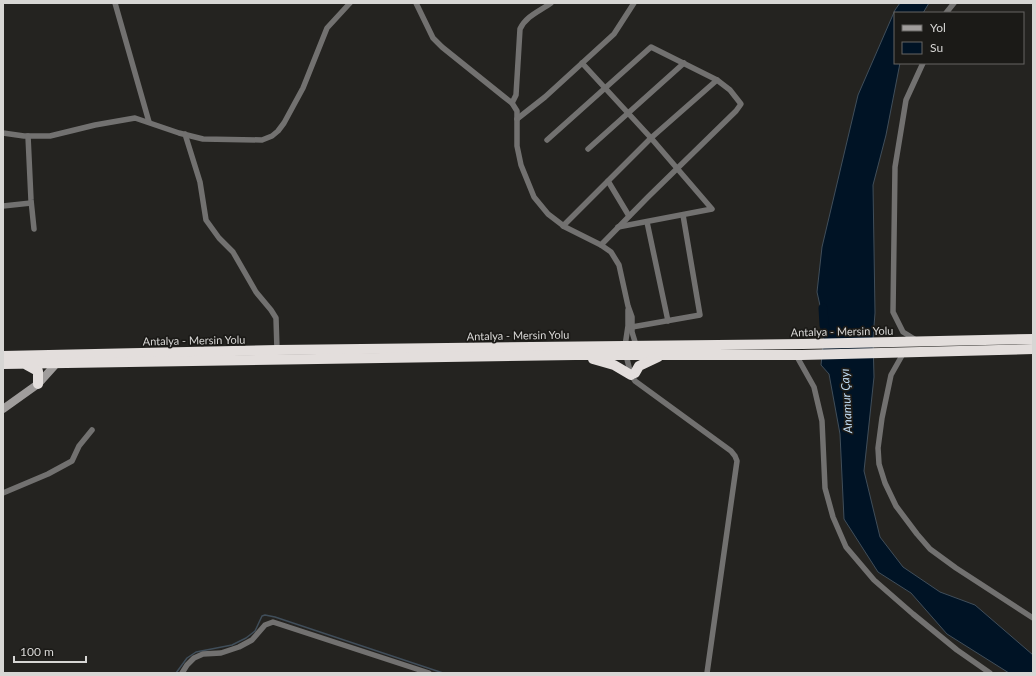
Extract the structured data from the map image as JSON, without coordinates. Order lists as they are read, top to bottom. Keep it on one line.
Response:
{"streets":{"highway":["Antalya - Mersin Yolu"]},"water":["Anamur Çayı"],"legend":["Yol","Su"],"scale_bar":"100 m"}
